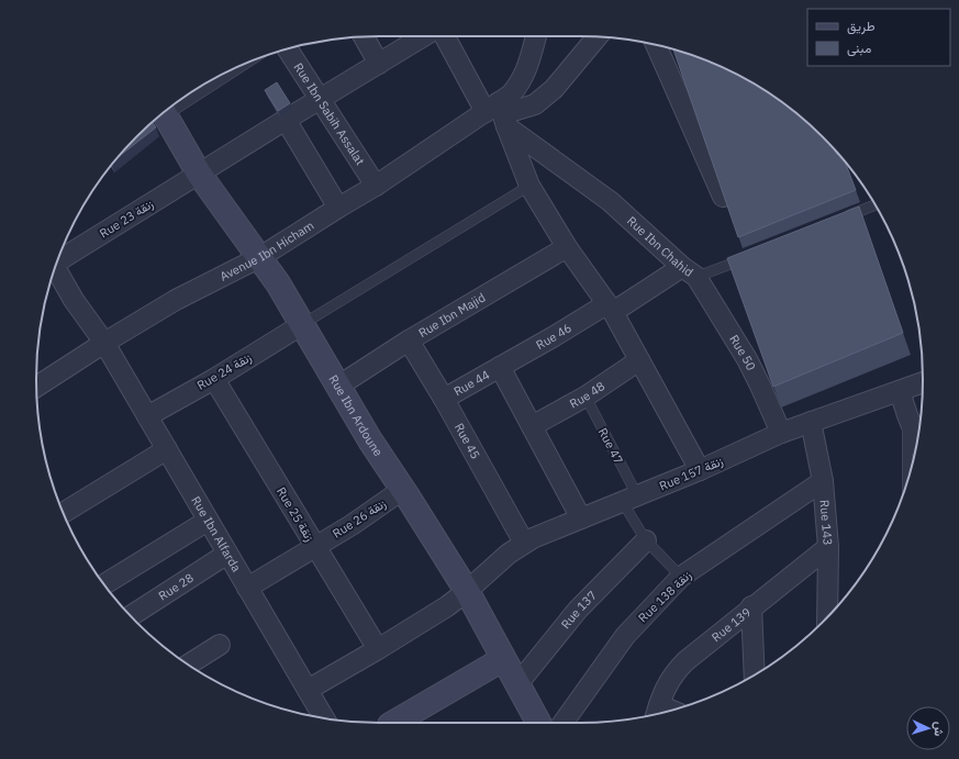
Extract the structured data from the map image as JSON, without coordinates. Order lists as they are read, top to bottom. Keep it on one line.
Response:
{"streets":{"street":["Rue Ibn Sabih Assalat","Rue 23 زنقة","Rue Ibn Chahid","Avenue Ibn Hicham","Rue Ibn Majid","Rue 46","Rue 50","Rue 24 زنقة","Rue 44","Rue 48","Rue Ibn Ardoune","Rue 45","Rue 157 زنقة","Rue 25 زنقة","Rue 26 زنقة","Rue 143","Rue Ibn Alfarda","Rue 28","Rue 138 زنقة","Rue 137","Rue 139"],"lane":["Rue 47"]},"crossings":[["Rue Ibn Sabih Assalat","Rue 23 زنقة"],["Rue Ibn Sabih Assalat","Avenue Ibn Hicham"],["Rue 23 زنقة","Rue Ibn Ardoune"],["Rue Ibn Chahid","Avenue Ibn Hicham"],["Rue Ibn Chahid","Rue Ibn Majid"],["Rue Ibn Chahid","Rue 46"],["Rue Ibn Chahid","Rue 50"],["Rue Ibn Chahid","Rue 48"],["Rue Ibn Chahid","Rue 157 زنقة"],["Avenue Ibn Hicham","Rue Ibn Ardoune"],["Avenue Ibn Hicham","Rue Ibn Alfarda"],["Rue Ibn Majid","Rue Ibn Ardoune"],["Rue Ibn Majid","Rue 45"],["Rue 46","Rue 50"],["Rue 46","Rue 44"],["Rue 50","Rue 157 زنقة"],["Rue 24 زنقة","Rue Ibn Ardoune"],["Rue 24 زنقة","Rue 25 زنقة"],["Rue 24 زنقة","Rue Ibn Alfarda"],["Rue 44","Rue 45"],["Rue 48","Rue 47"],["Rue Ibn Ardoune","Rue 157 زنقة"],["Rue Ibn Ardoune","Rue 26 زنقة"],["Rue Ibn Ardoune","Rue 137"],["Rue 45","Rue 157 زنقة"],["Rue 47","Rue 157 زنقة"],["Rue 47","Rue 138 زنقة"],["Rue 47","Rue 137"],["Rue 157 زنقة","Rue 25 زنقة"],["Rue 157 زنقة","Rue 143"],["Rue 157 زنقة","Rue Ibn Alfarda"],["Rue 25 زنقة","Rue 26 زنقة"],["Rue 26 زنقة","Rue Ibn Alfarda"],["Rue 143","Rue 138 زنقة"],["Rue 143","Rue 139"],["Rue Ibn Alfarda","Rue 28"]],"legend":["طريق","مبنى"],"north":"right"}
